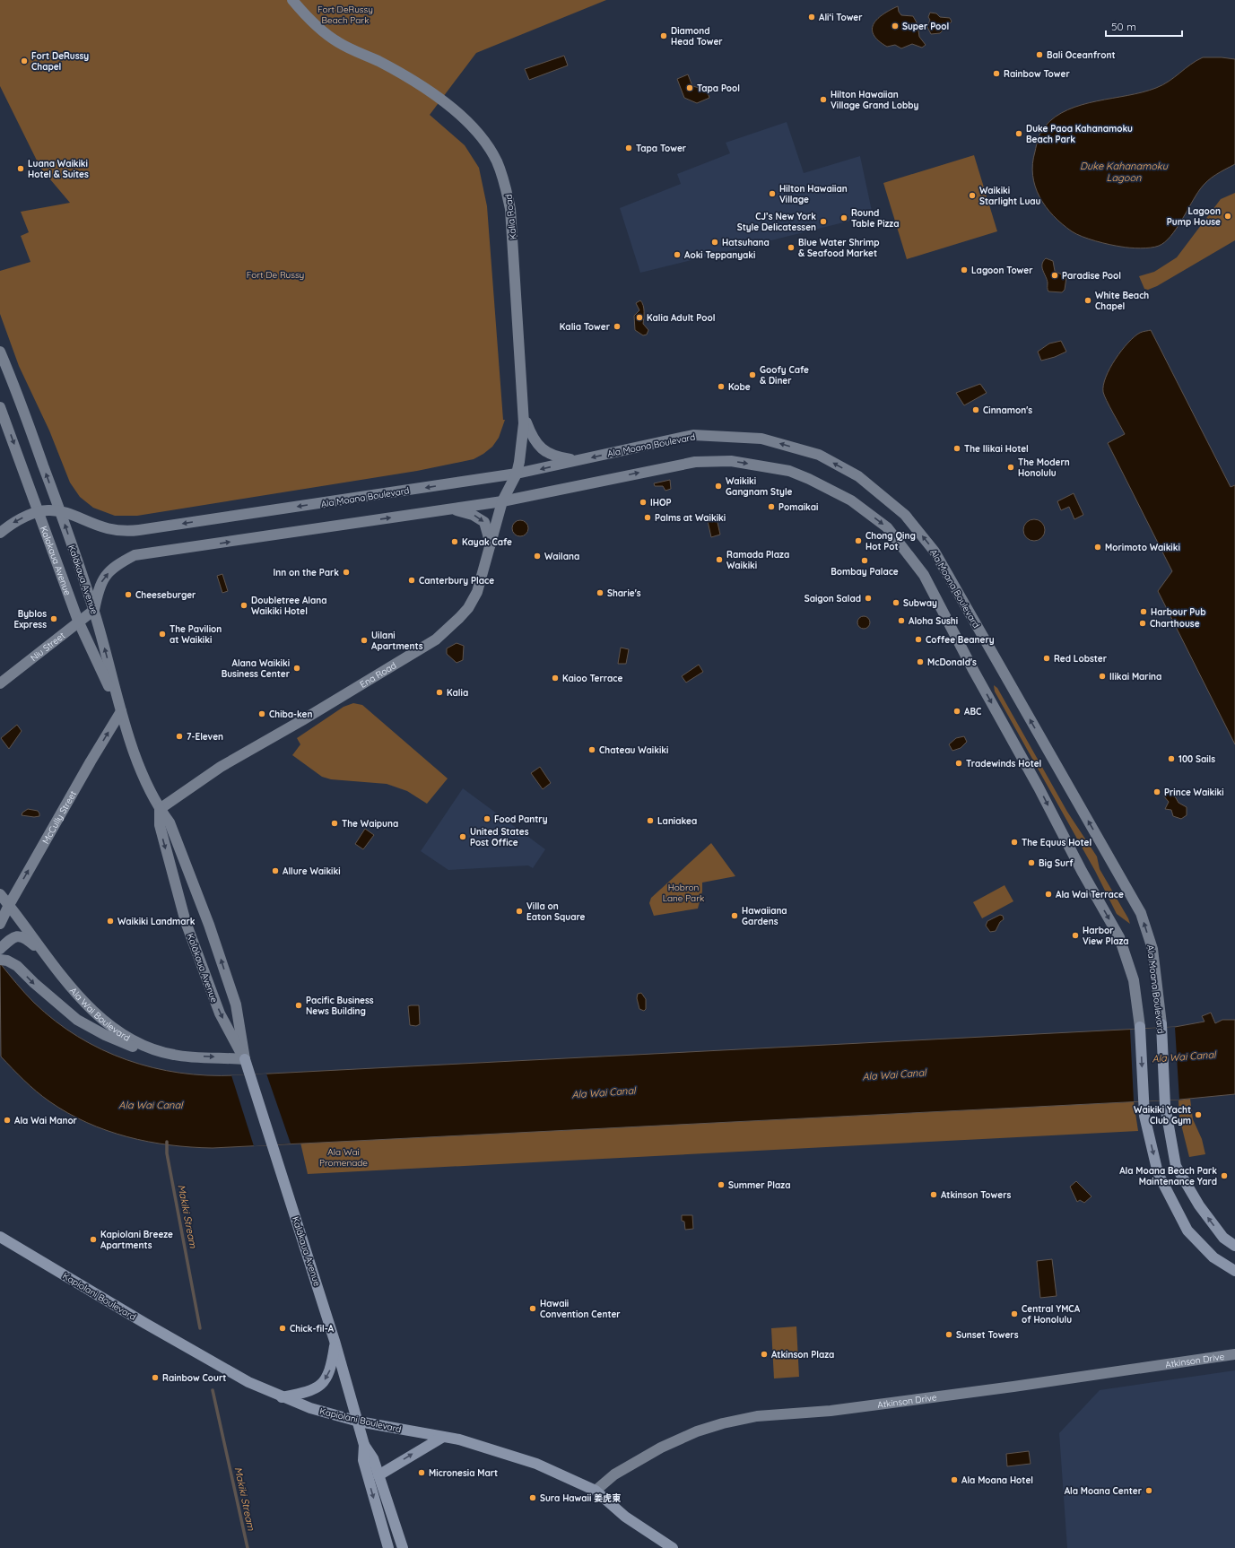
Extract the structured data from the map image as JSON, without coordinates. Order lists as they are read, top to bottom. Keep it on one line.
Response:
{"streets":{"main road":["Kalia Road","Ala Moana Boulevard","Kalakaua Avenue","Kalākaua Avenue","Niu Street","Ena Road","McCully Street","Ala Wai Boulevard","Kapiolani Boulevard","Atkinson Drive"]},"crossings":[["Kalia Road","Ala Moana Boulevard"],["Kalia Road","Ena Road"],["Ala Moana Boulevard","Kalakaua Avenue"],["Ala Moana Boulevard","Kalākaua Avenue"],["Ala Moana Boulevard","Ena Road"],["Kalakaua Avenue","Kalākaua Avenue"],["Kalakaua Avenue","Niu Street"],["Kalakaua Avenue","McCully Street"],["Kalākaua Avenue","Niu Street"],["Kalākaua Avenue","Ena Road"],["Kalākaua Avenue","McCully Street"],["Kalākaua Avenue","Ala Wai Boulevard"],["Kalākaua Avenue","Kapiolani Boulevard"],["McCully Street","Ala Wai Boulevard"],["Kapiolani Boulevard","Atkinson Drive"]],"one_way":["Ala Moana Boulevard","McCully Street"],"water":["Duke Kahanamoku Lagoon","Ala Wai Canal","Makiki Stream"],"parks":["Fort DeRussy Beach Park","Fort De Russy","Hobron Lane Park","Ala Wai Promenade"],"places":["Aliʻi Tower","Super Pool","Diamond Head Tower","Bali Oceanfront","Fort DeRussy Chapel","Rainbow Tower","Tapa Pool","Hilton Hawaiian Village Grand Lobby","Duke Paoa Kahanamoku Beach Park","Tapa Tower","Luana Waikiki Hotel & Suites","Hilton Hawaiian Village","Waikiki Starlight Luau","Lagoon Pump House","Round Table Pizza","CJ’s New York Style Delicatessen","Hatsuhana","Blue Water Shrimp & Seafood Market","Aoki Teppanyaki","Lagoon Tower","Paradise Pool","White Beach Chapel","Kalia Adult Pool","Kalia Tower","Goofy Cafe & Diner","Kobe","Cinnamon's","The Ilikai Hotel","The Modern Honolulu","Waikiki Gangnam Style","IHOP","Pomaikai","Palms at Waikiki","Chong Qing Hot Pot","Kayak Cafe","Morimoto Waikiki","Wailana","Ramada Plaza Waikiki","Bombay Palace","Inn on the Park","Canterbury Place","Sharie's","Cheeseburger","Saigon Salad","Subway","Doubletree Alana Waikiki Hotel","Harbour Pub","Byblos Express","Aloha Sushi","Charthouse","The Pavilion at Waikiki","Coffee Beanery","Uilani Apartments","Red Lobster","McDonald's","Alana Waikiki Business Center","Ilikai Marina","Kaioo Terrace","Kalia","ABC","Chiba-ken","7-Eleven","Chateau Waikiki","100 Sails","Tradewinds Hotel","Prince Waikiki","Food Pantry","Laniakea","The Waipuna","United States Post Office","The Equus Hotel","Big Surf","Allure Waikiki","Ala Wai Terrace","Villa on Eaton Square","Hawaiiana Gardens","Waikiki Landmark","Harbor View Plaza","Pacific Business News Building","Waikiki Yacht Club Gym","Ala Wai Manor","Ala Moana Beach Park Maintenance Yard","Summer Plaza","Atkinson Towers","Kapiolani Breeze Apartments","Hawaii Convention Center","Central YMCA of Honolulu","Chick-fil-A","Sunset Towers","Atkinson Plaza","Rainbow Court","Micronesia Mart","Ala Moana Hotel","Ala Moana Center","Sura Hawaii 姜虎東"],"scale_bar":"50 m"}
